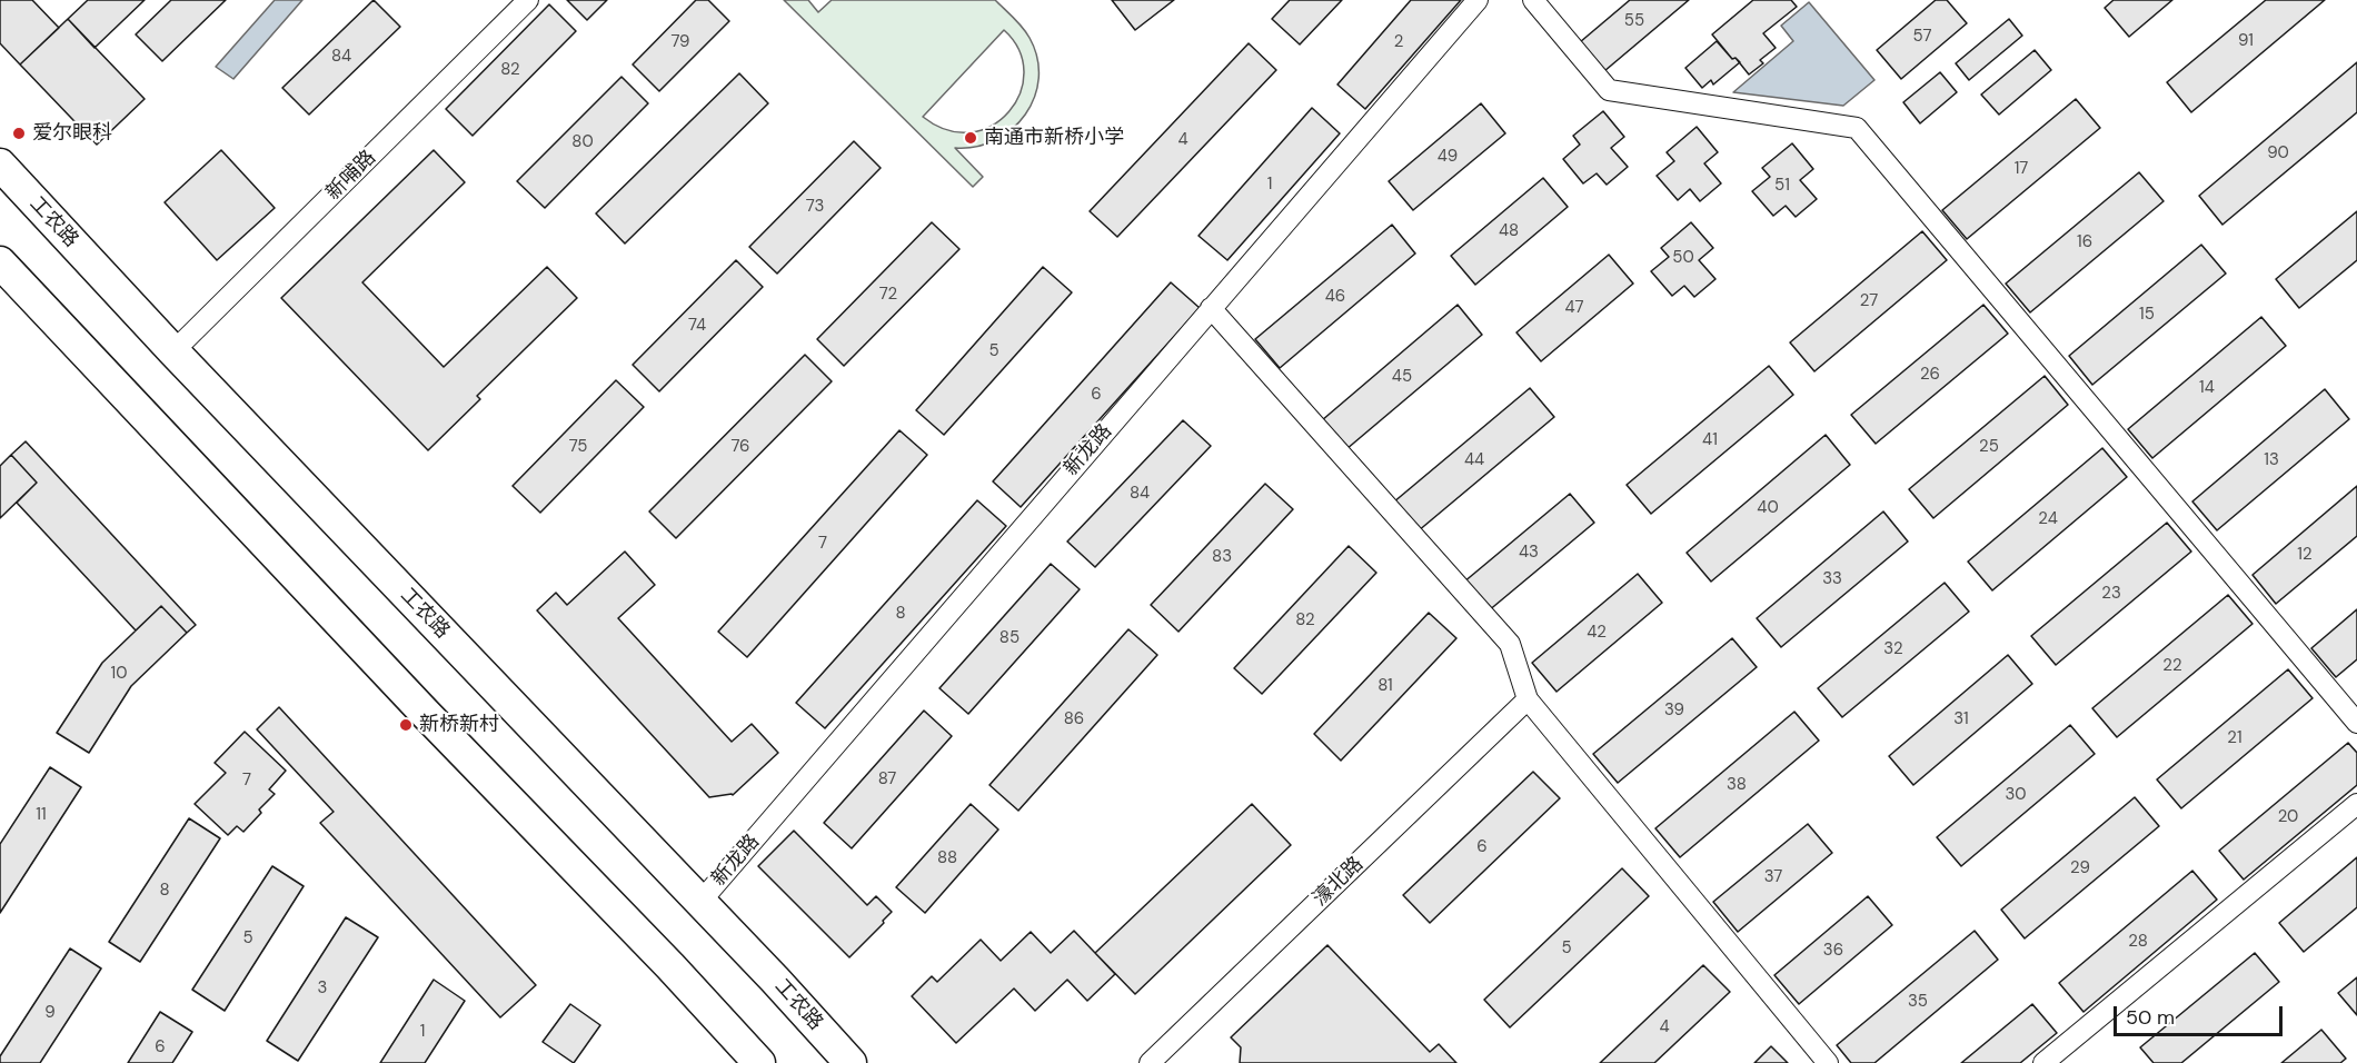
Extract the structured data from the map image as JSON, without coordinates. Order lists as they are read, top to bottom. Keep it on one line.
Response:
{"streets":{"main road":["工农路"],"street":["新哺路","新龙路","濠北路"]},"crossings":[["新哺路","工农路"],["工农路","新龙路"]],"places":["爱尔眼科","南通市新桥小学","新桥新村"],"house_numbers":["55","57","91","79","2","84","82","4","80","90","49","17","1","51","73","48","16","50","72","46","27","47","15","74","5","26","45","14","6","41","75","76","25","44","13","84","40","24","7","43","12","83","33","23","8","82","42","85","32","22","10","81","39","86","31","21","87","7","38","30","11","20","6","88","29","37","8","5","28","5","36","3","35","9","4","1","6"],"scale_bar":"50 m"}
